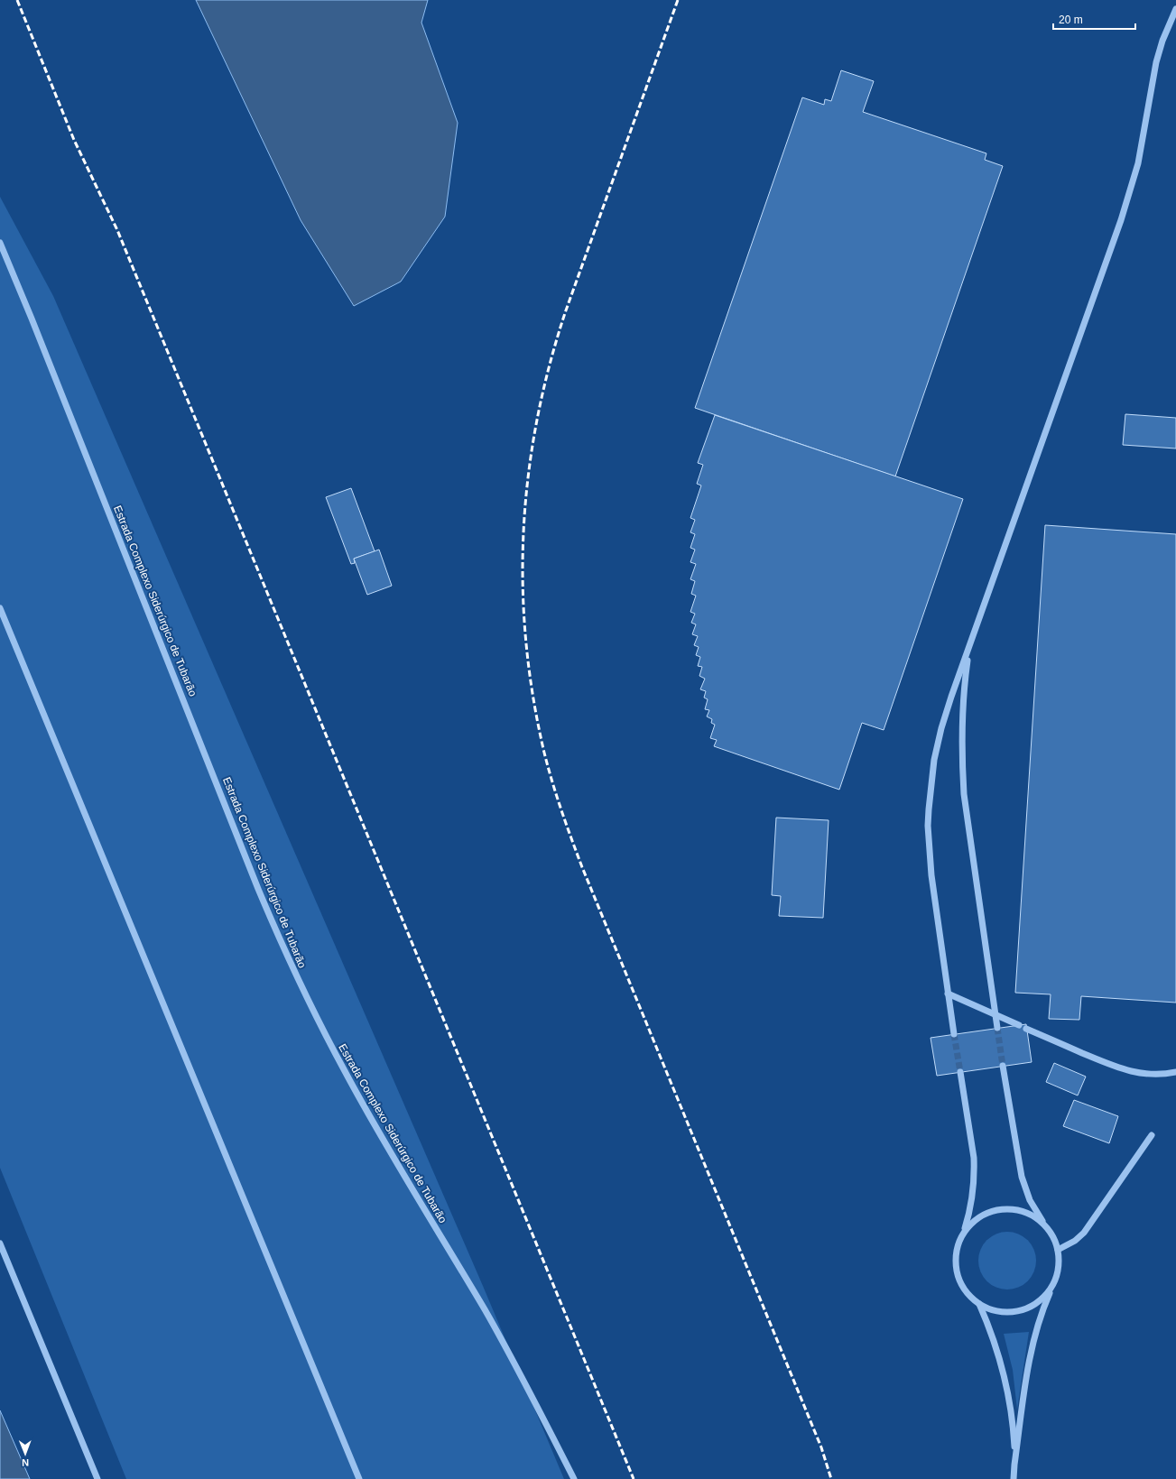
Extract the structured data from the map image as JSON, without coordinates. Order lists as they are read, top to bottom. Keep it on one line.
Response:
{"streets":{"lane":["Estrada Complexo Siderúrgico de Tubarão"]},"scale_bar":"20 m","north":"bottom"}
